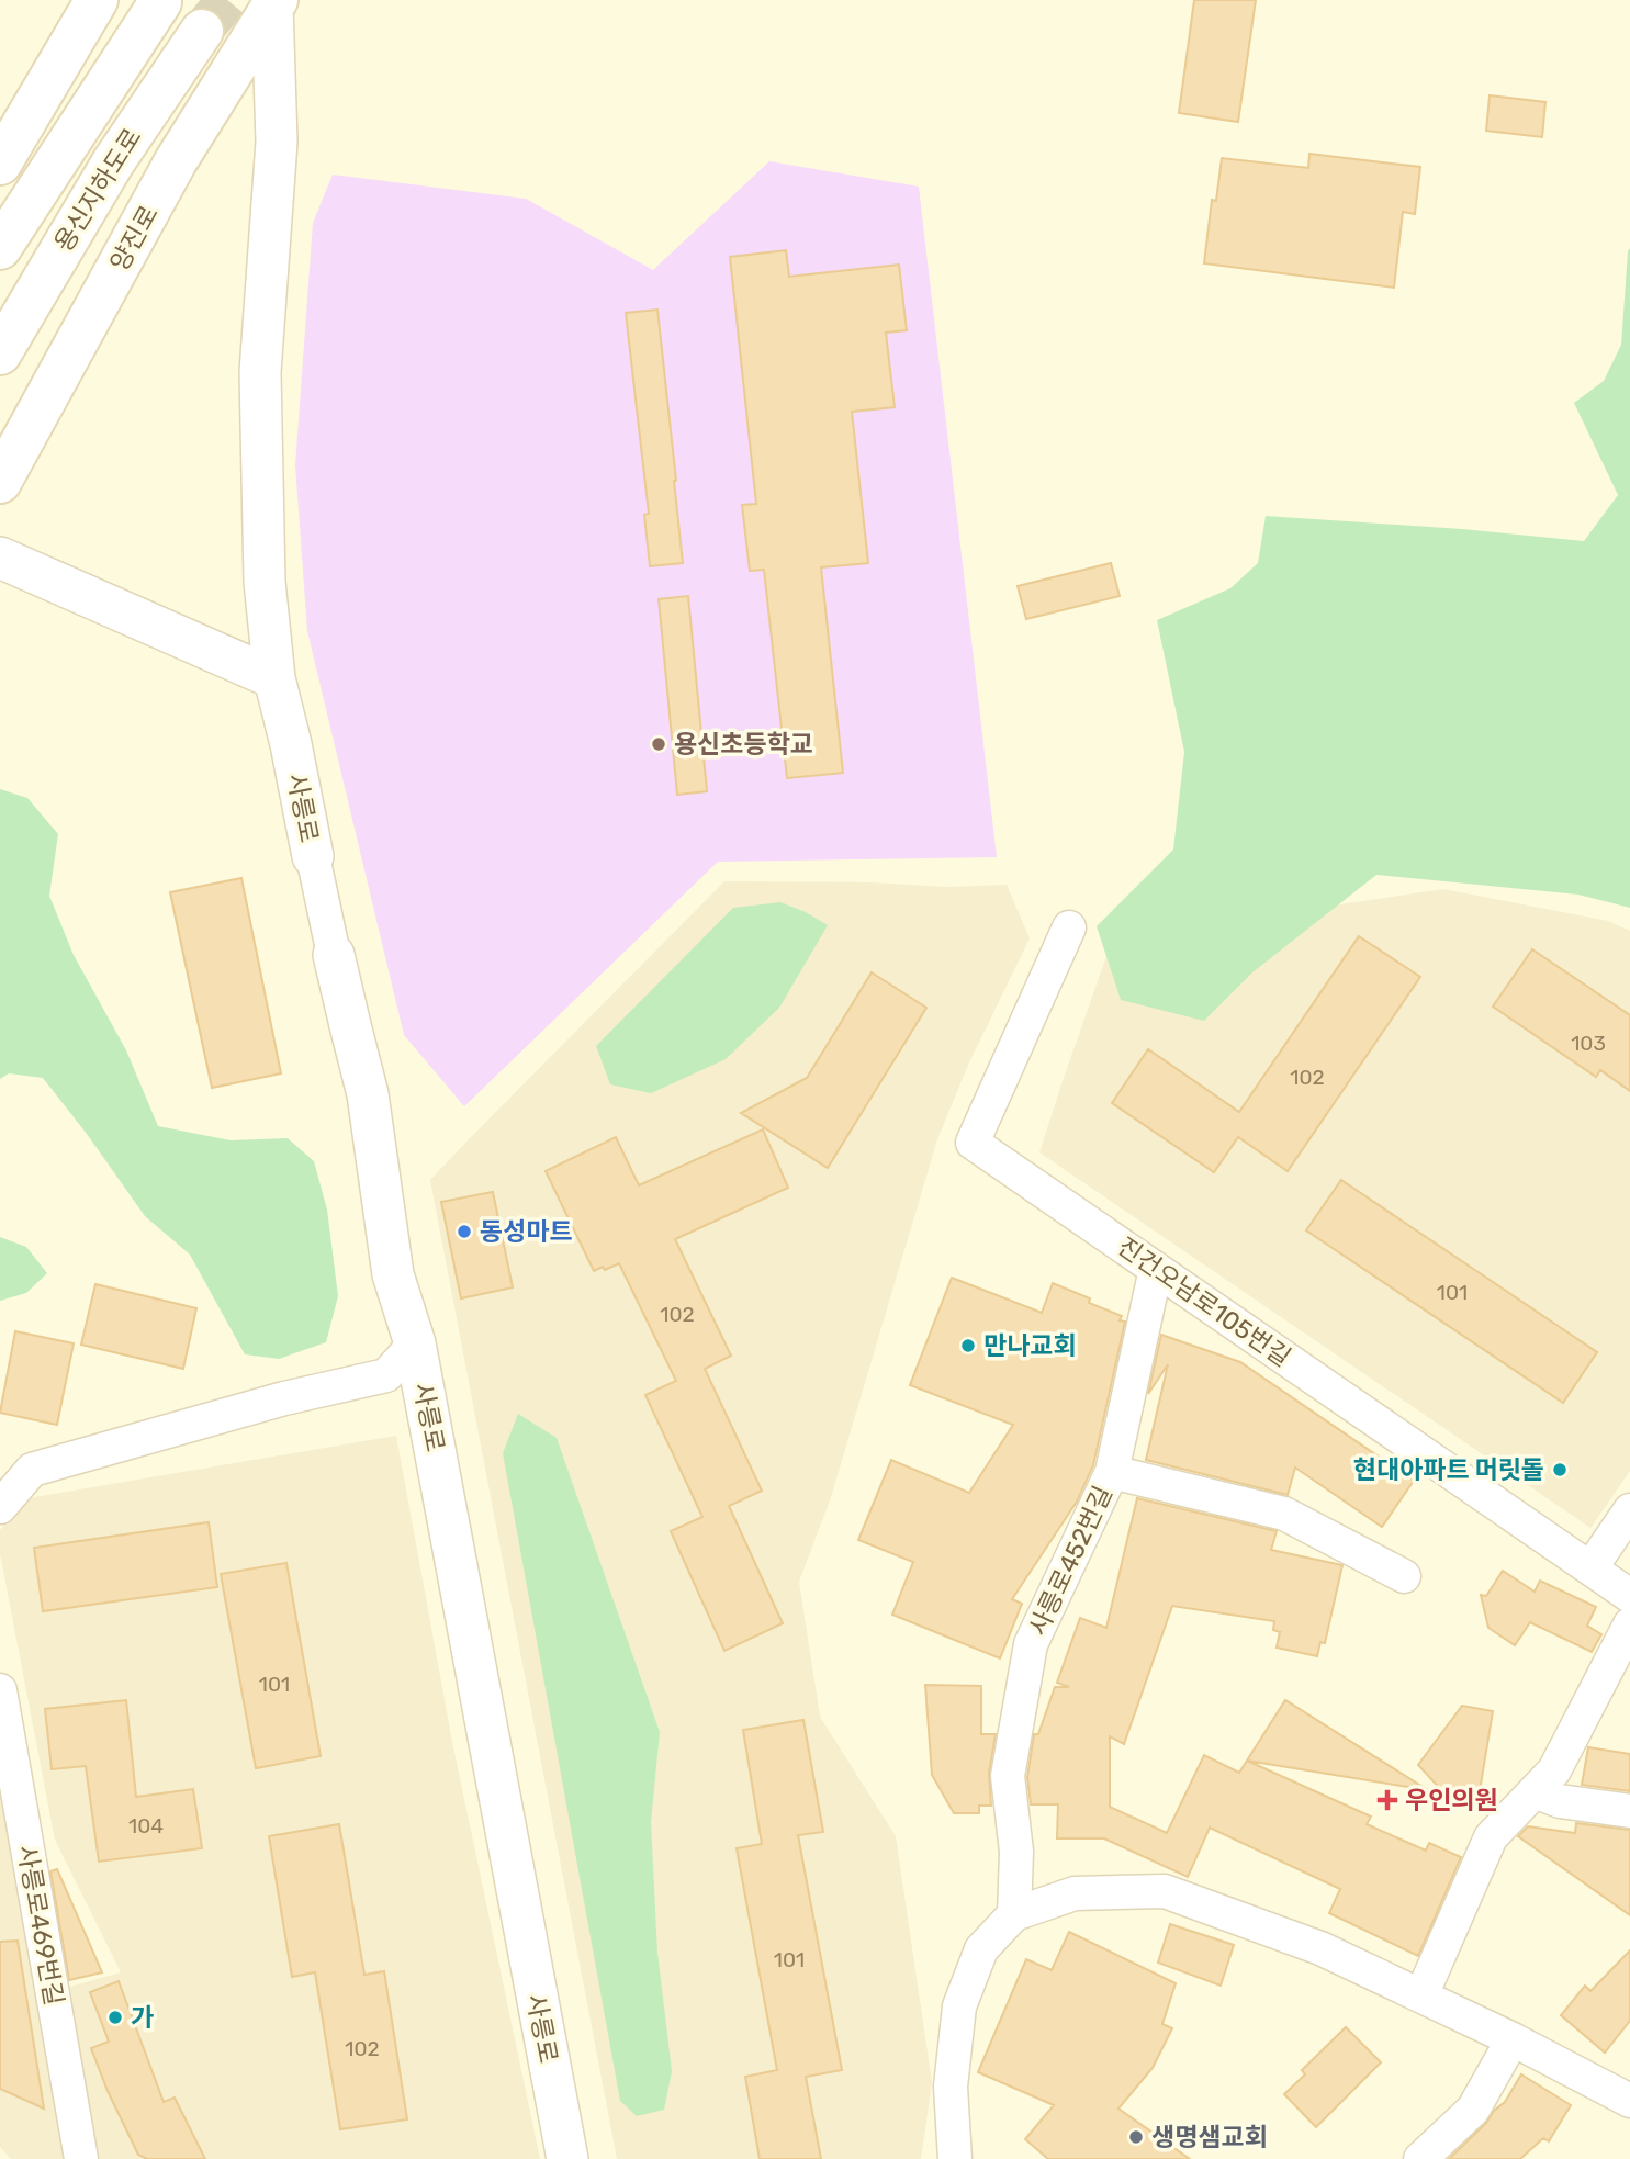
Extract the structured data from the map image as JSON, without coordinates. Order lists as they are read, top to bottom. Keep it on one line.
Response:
{"streets":{"main road":["용신지하도로","양진로"],"street":["사릉로","진건오남로105번길","사릉로452번길","사릉로469번길"]},"crossings":[["양진로","사릉로"],["진건오남로105번길","사릉로452번길"]],"places":{"other":["용신초등학교","동성마트","만나교회","현대아파트 머릿돌","가","생명샘교회"],"health":["우인의원"]},"house_numbers":["103","102","101","102","101","104","101","102"]}
